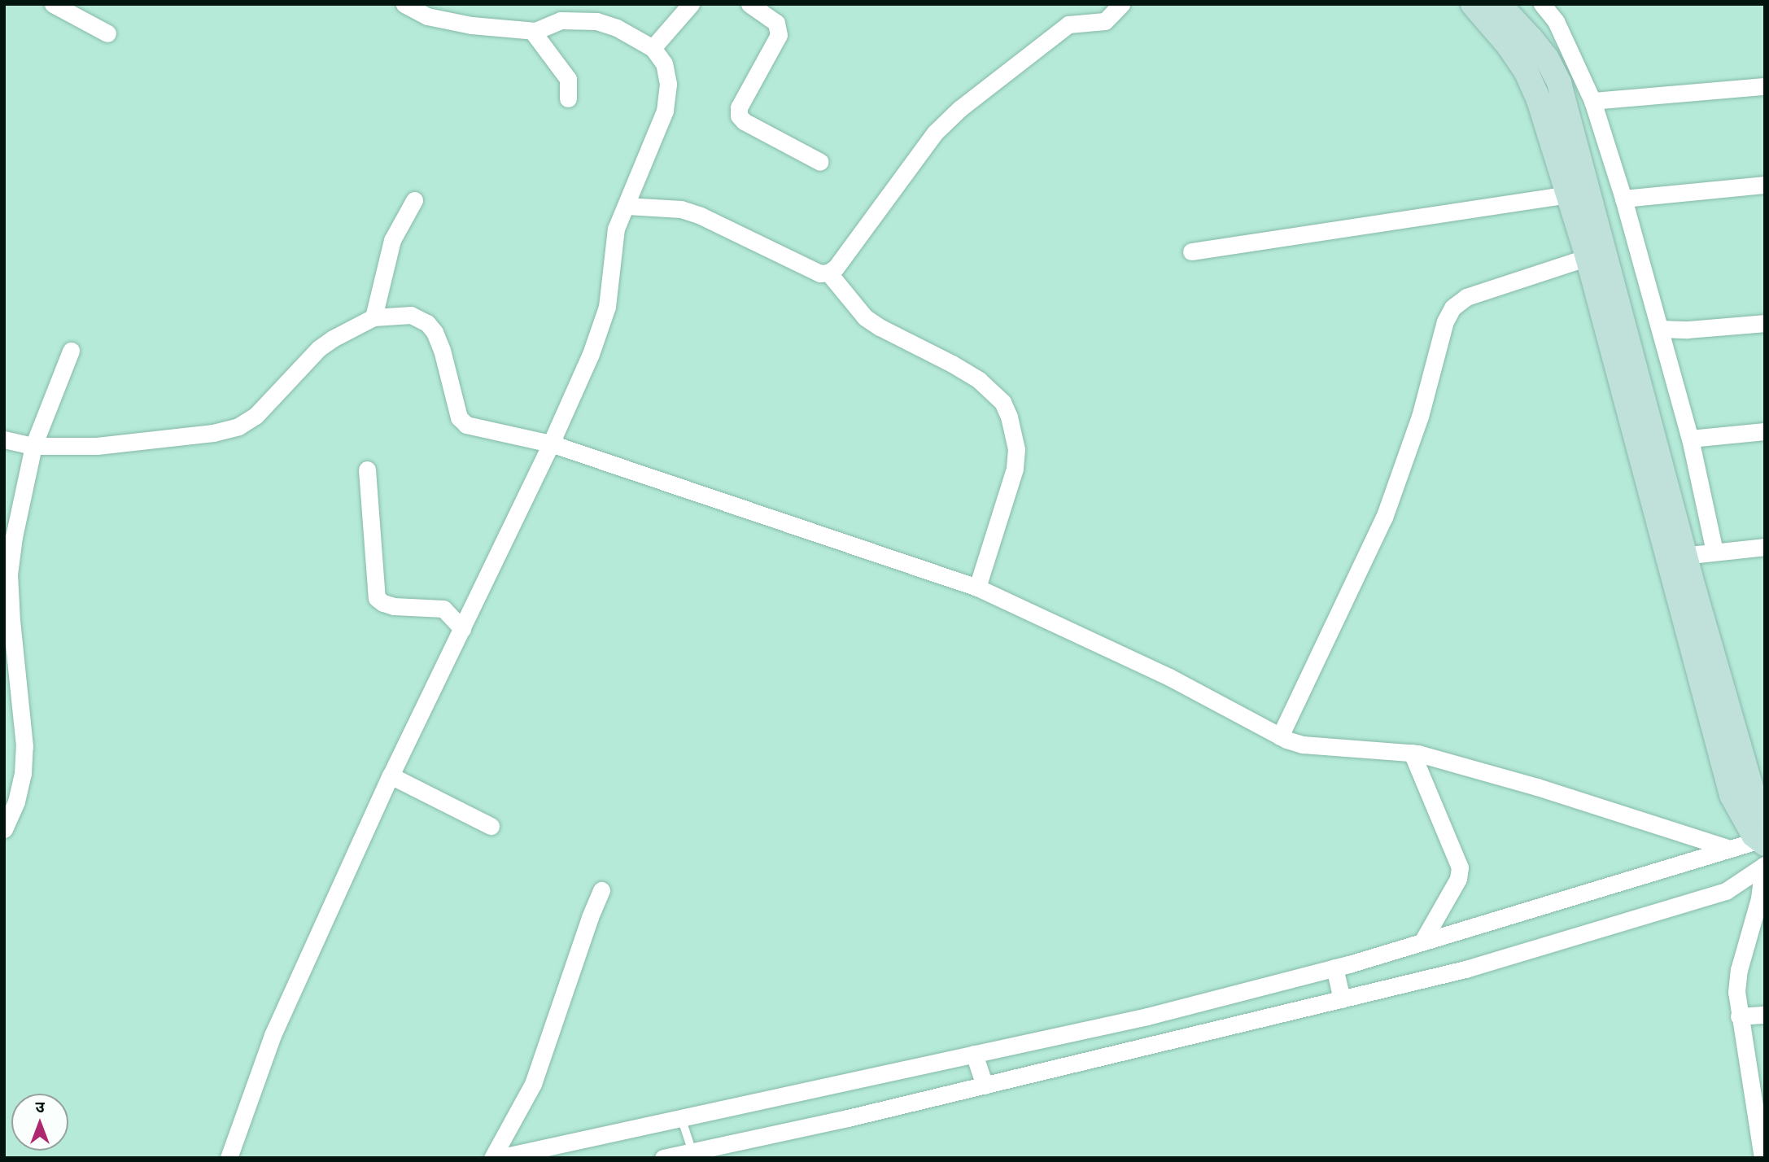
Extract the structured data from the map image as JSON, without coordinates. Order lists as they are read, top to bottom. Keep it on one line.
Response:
{"north":"top"}
